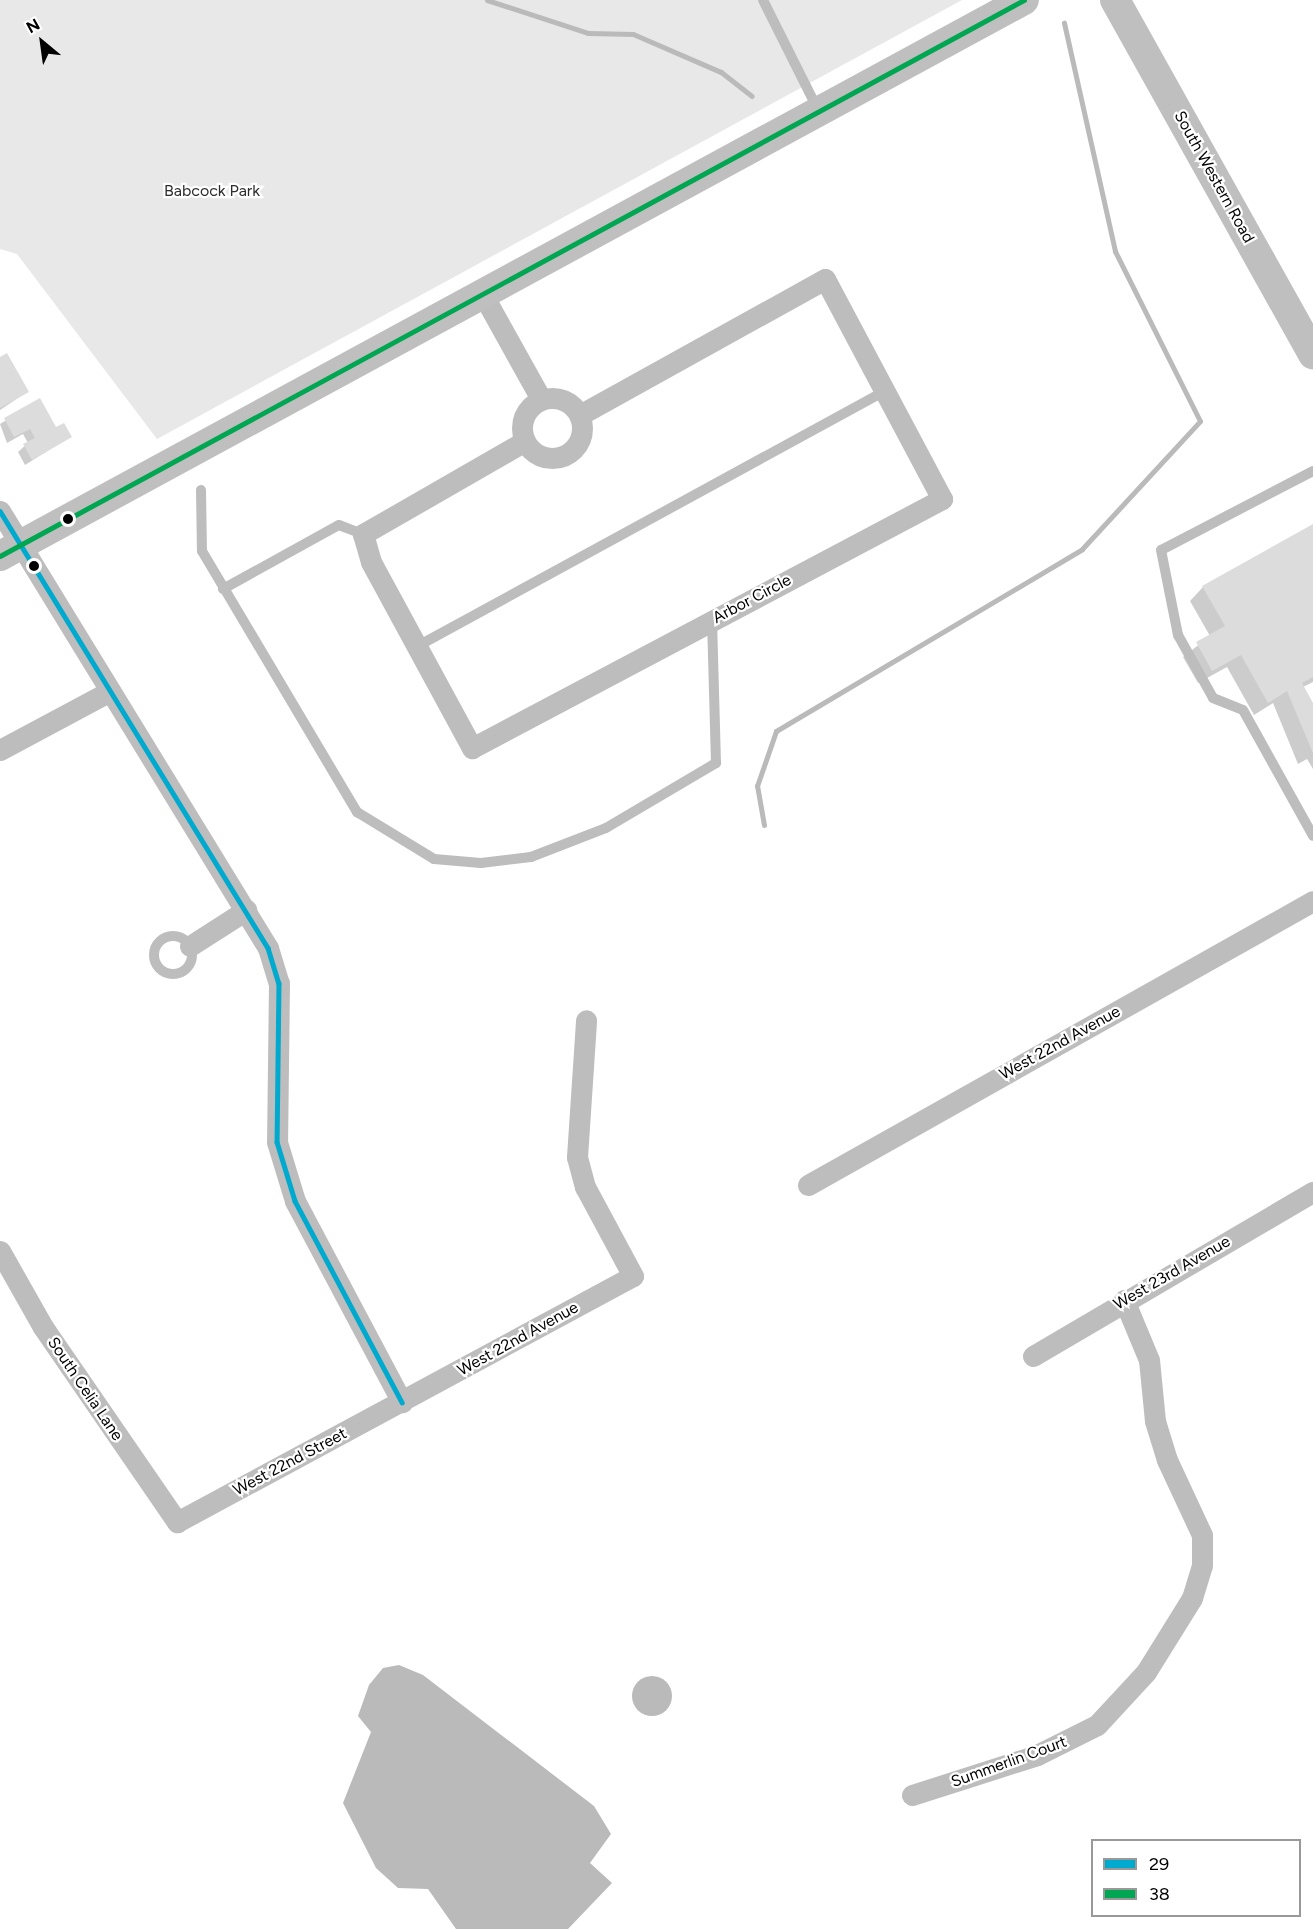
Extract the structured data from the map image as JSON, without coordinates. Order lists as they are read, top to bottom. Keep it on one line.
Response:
{"streets":{"street":["South Western Road","Arbor Circle","West 22nd Avenue","West 23rd Avenue","South Celia Lane","West 22nd Street","Summerlin Court"]},"crossings":[["West 22nd Avenue","West 22nd Street"],["West 23rd Avenue","Summerlin Court"],["South Celia Lane","West 22nd Street"]],"parks":["Babcock Park"],"lines":["transit line 38","transit line 29"],"legend":["29","38"],"north":"top left"}
